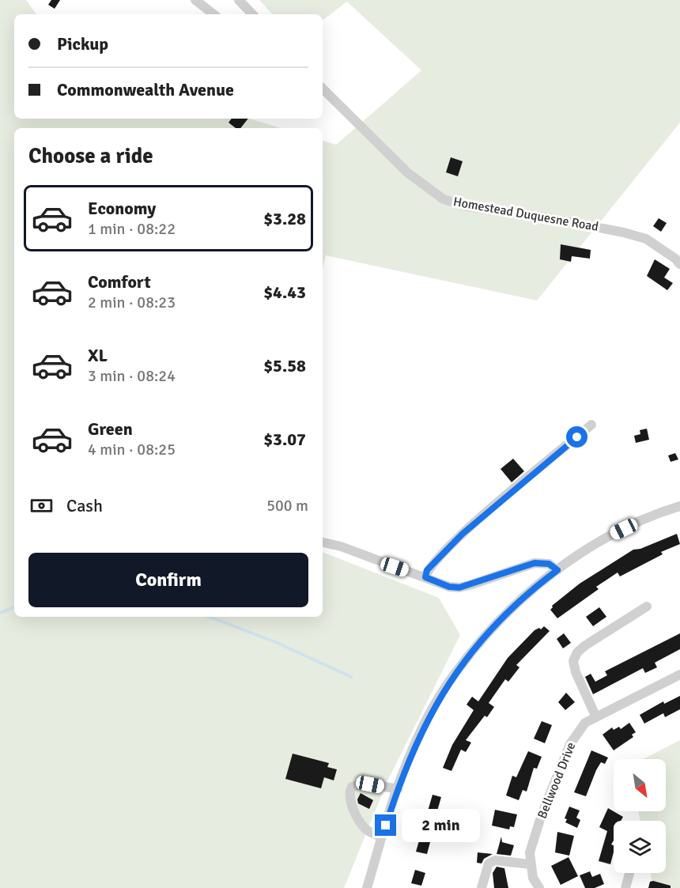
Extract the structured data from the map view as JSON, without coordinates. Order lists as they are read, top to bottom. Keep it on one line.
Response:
{"streets":{"street":["Homestead Duquesne Road","Bellwood Drive"]},"north":"bottom right","page":{"banner":["Pickup","Commonwealth Avenue"],"heading":"Choose a ride","list":[{"name":"Economy","note":"1 min · 08:22","value":"$3.28"},{"name":"Comfort","note":"2 min · 08:23","value":"$4.43"},{"name":"XL","note":"3 min · 08:24","value":"$5.58"},{"name":"Green","note":"4 min · 08:25","value":"$3.07"}],"pay":["Cash","500 m"],"buttons":"Confirm","bubble":"2 min"}}
